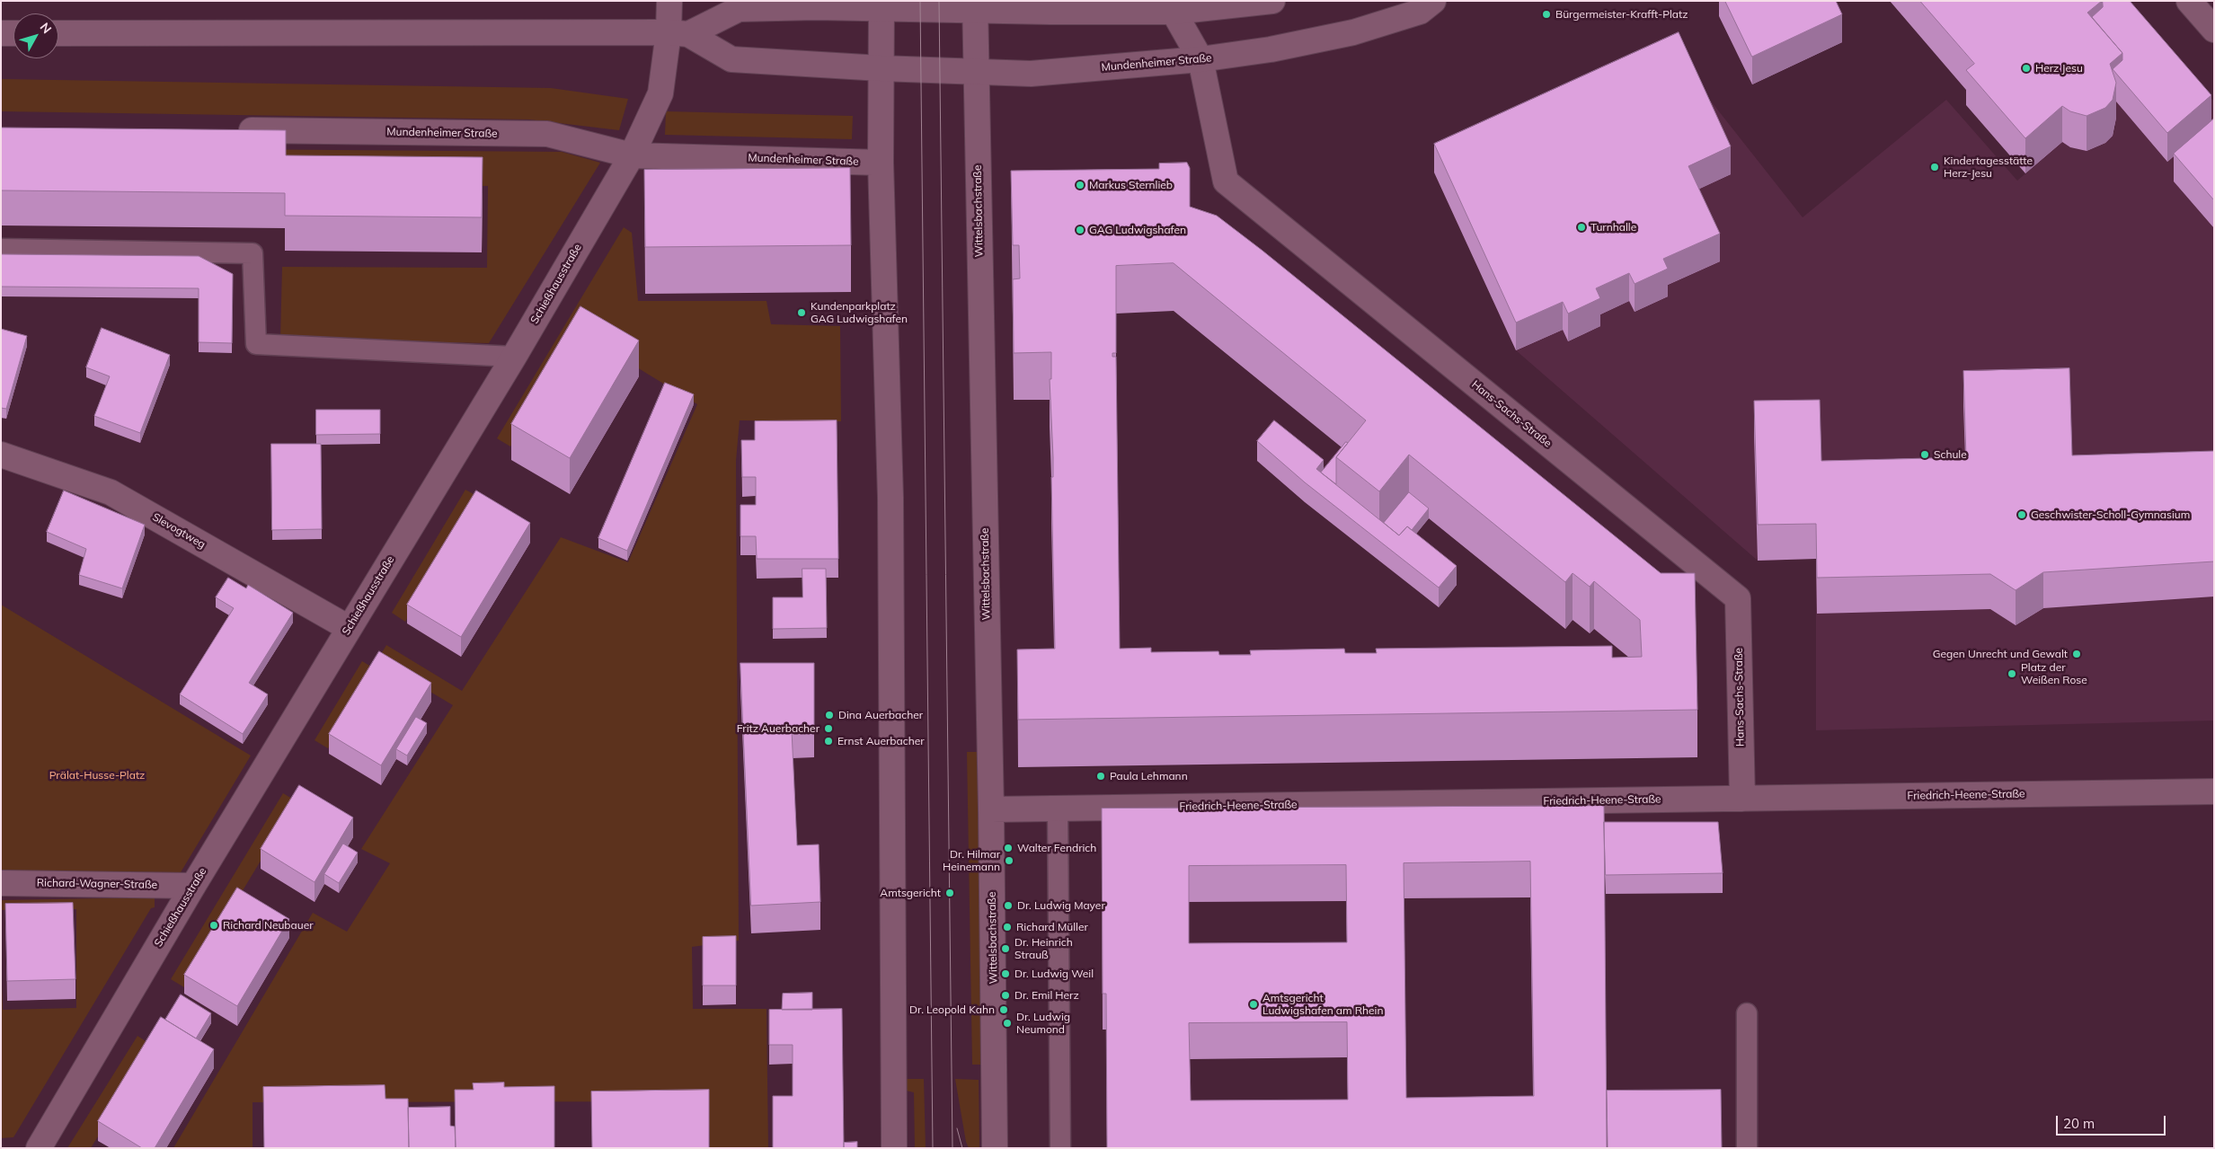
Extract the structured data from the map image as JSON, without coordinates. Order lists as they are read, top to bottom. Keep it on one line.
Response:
{"streets":{"street":["Mundenheimer Straße","Wittelsbachstraße","Schießhausstraße","Hans-Sachs-Straße","Slevogtweg","Friedrich-Heene-Straße","Richard-Wagner-Straße"]},"crossings":[["Mundenheimer Straße","Wittelsbachstraße"],["Mundenheimer Straße","Schießhausstraße"],["Mundenheimer Straße","Hans-Sachs-Straße"],["Wittelsbachstraße","Friedrich-Heene-Straße"],["Schießhausstraße","Slevogtweg"],["Schießhausstraße","Richard-Wagner-Straße"],["Hans-Sachs-Straße","Friedrich-Heene-Straße"]],"parks":["Prälat-Husse-Platz"],"places":["Bürgermeister-Krafft-Platz","Herz Jesu","Kindertagesstätte Herz-Jesu","Markus Sternlieb","Turnhalle","GAG Ludwigshafen","Kundenparkplatz GAG Ludwigshafen","Schule","Geschwister-Scholl-Gymnasium","Gegen Unrecht und Gewalt","Platz der Weißen Rose","Dina Auerbacher","Fritz Auerbacher","Ernst Auerbacher","Paula Lehmann","Walter Fendrich","Dr. Hilmar Heinemann","Amtsgericht","Dr. Ludwig Mayer","Richard Neubauer","Richard Müller","Dr. Heinrich Strauß","Dr. Ludwig Weil","Dr. Emil Herz","Amtsgericht Ludwigshafen am Rhein","Dr. Leopold Kahn","Dr. Ludwig Neumond"],"scale_bar":"20 m","north":"top right"}
